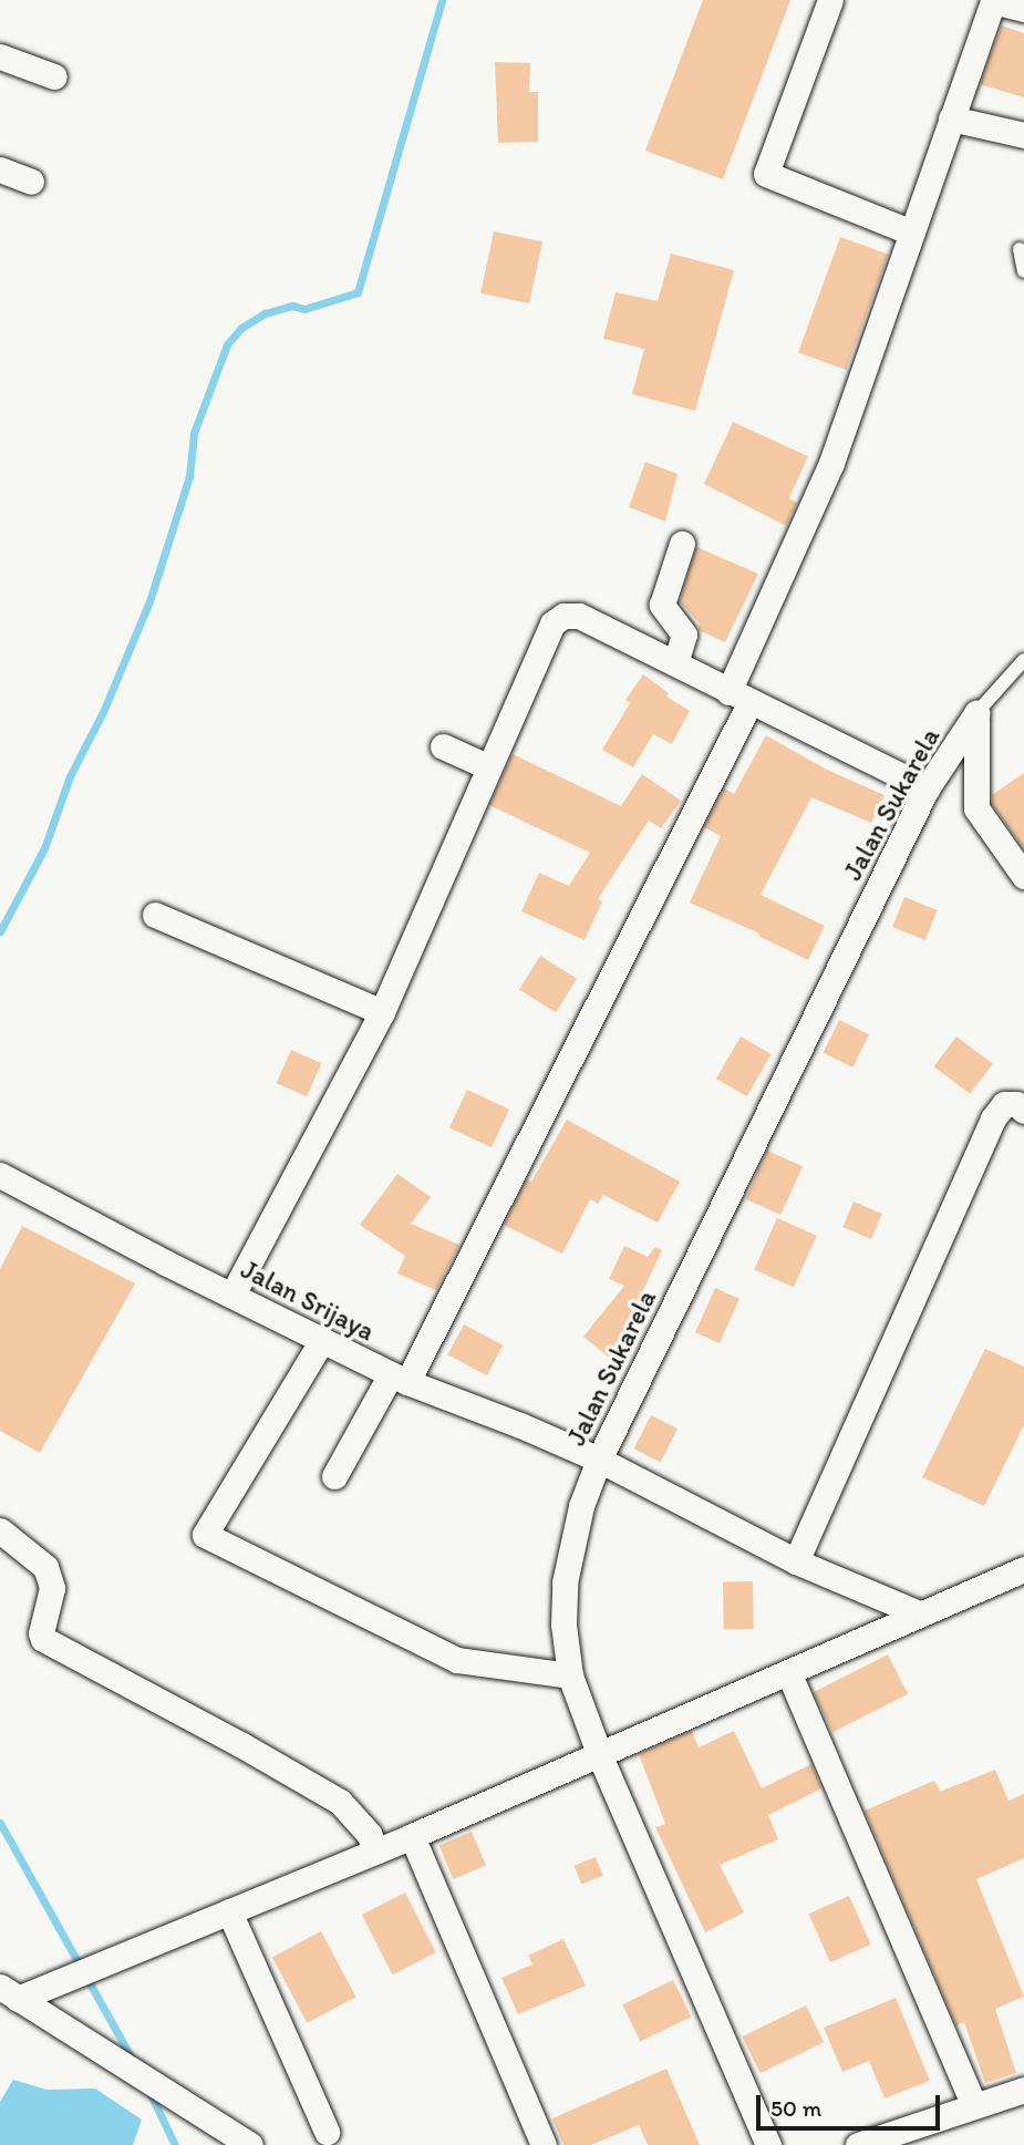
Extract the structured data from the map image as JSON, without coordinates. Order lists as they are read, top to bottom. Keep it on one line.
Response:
{"streets":{"street":["Jalan Sukarela","Jalan Srijaya"]},"crossings":[["Jalan Sukarela","Jalan Srijaya"]],"scale_bar":"50 m"}
